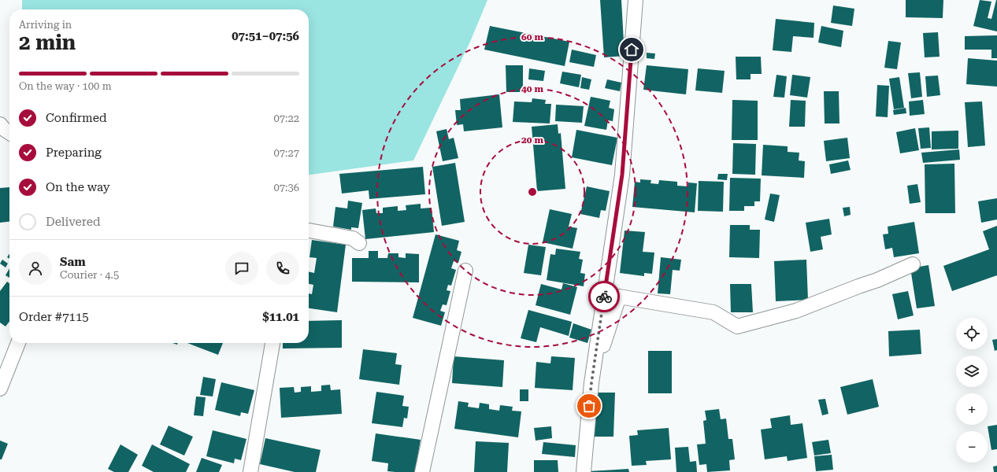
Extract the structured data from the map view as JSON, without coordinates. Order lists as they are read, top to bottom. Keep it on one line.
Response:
{"page":{"heading":["2 min","Arriving in","07:51–07:56"],"panel":["Sam","Courier · 4.5","Order #7115","$11.01"],"bar":"On the way · 100 m","list":[["Confirmed","07:22"],["Preparing","07:27"],["On the way","07:36"],"Delivered"],"map_buttons":["+","−"]},"rings":["60 m","40 m","20 m"]}
